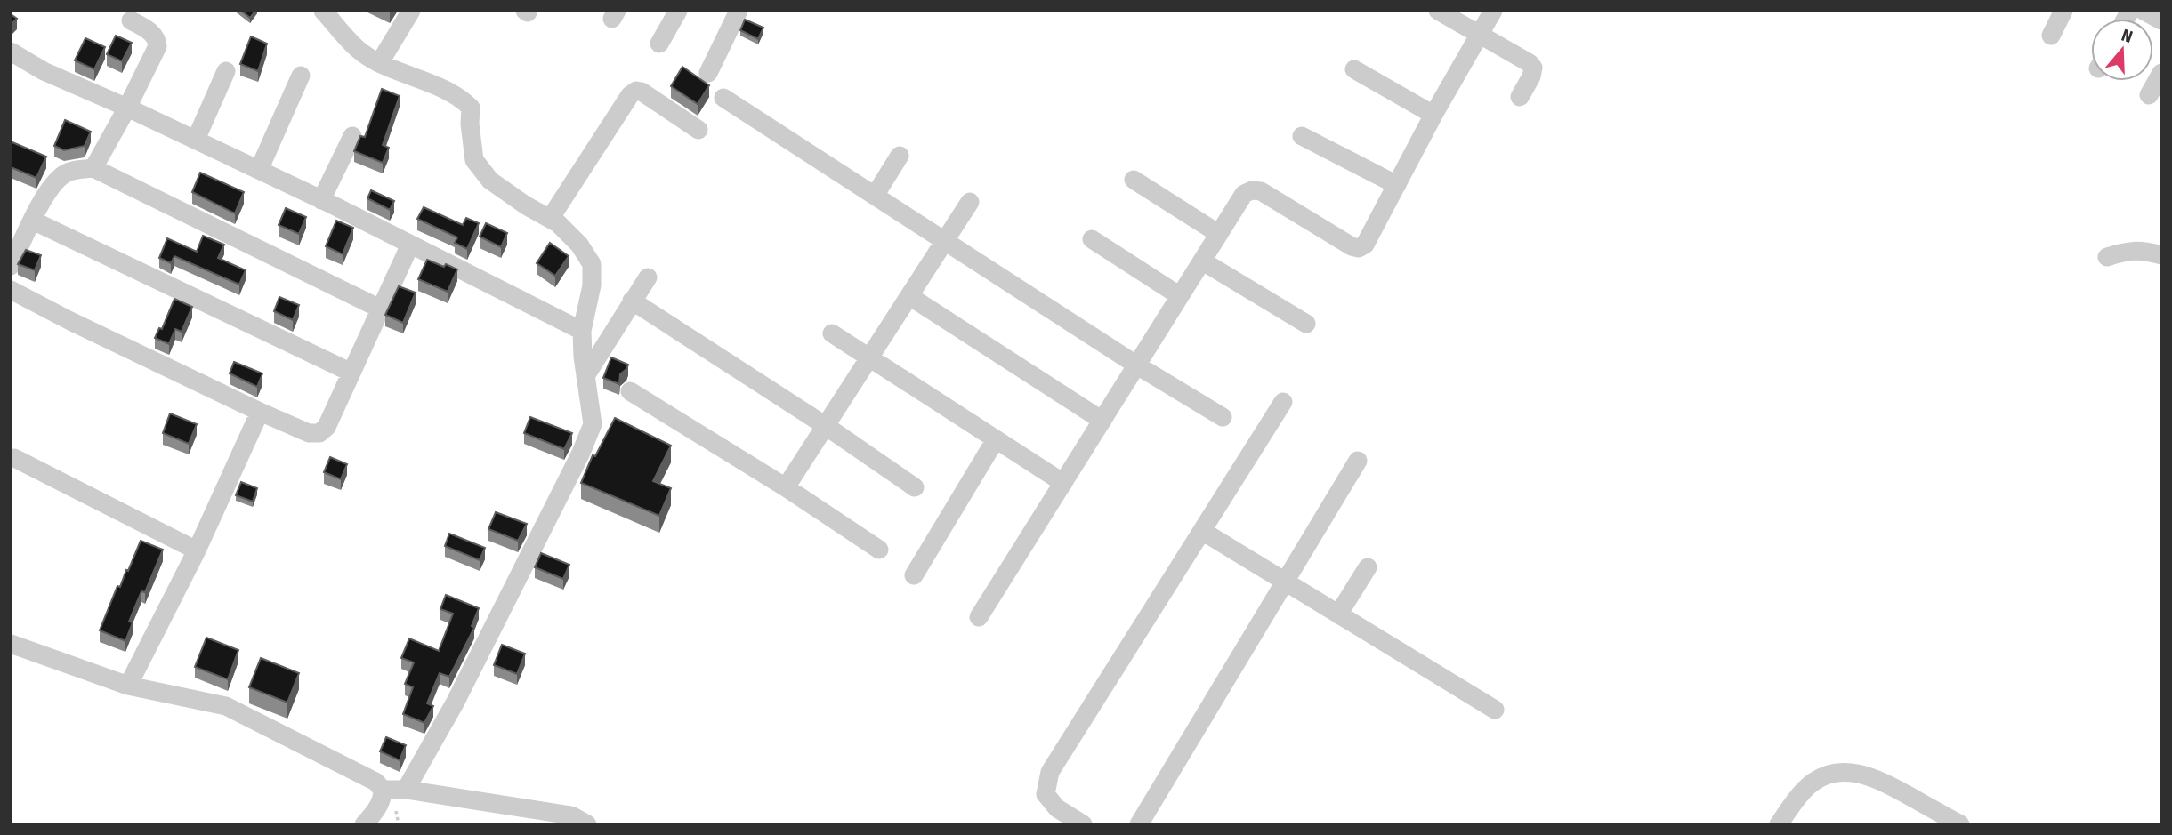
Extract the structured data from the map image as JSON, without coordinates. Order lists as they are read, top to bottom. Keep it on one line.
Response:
{"north":"top"}
